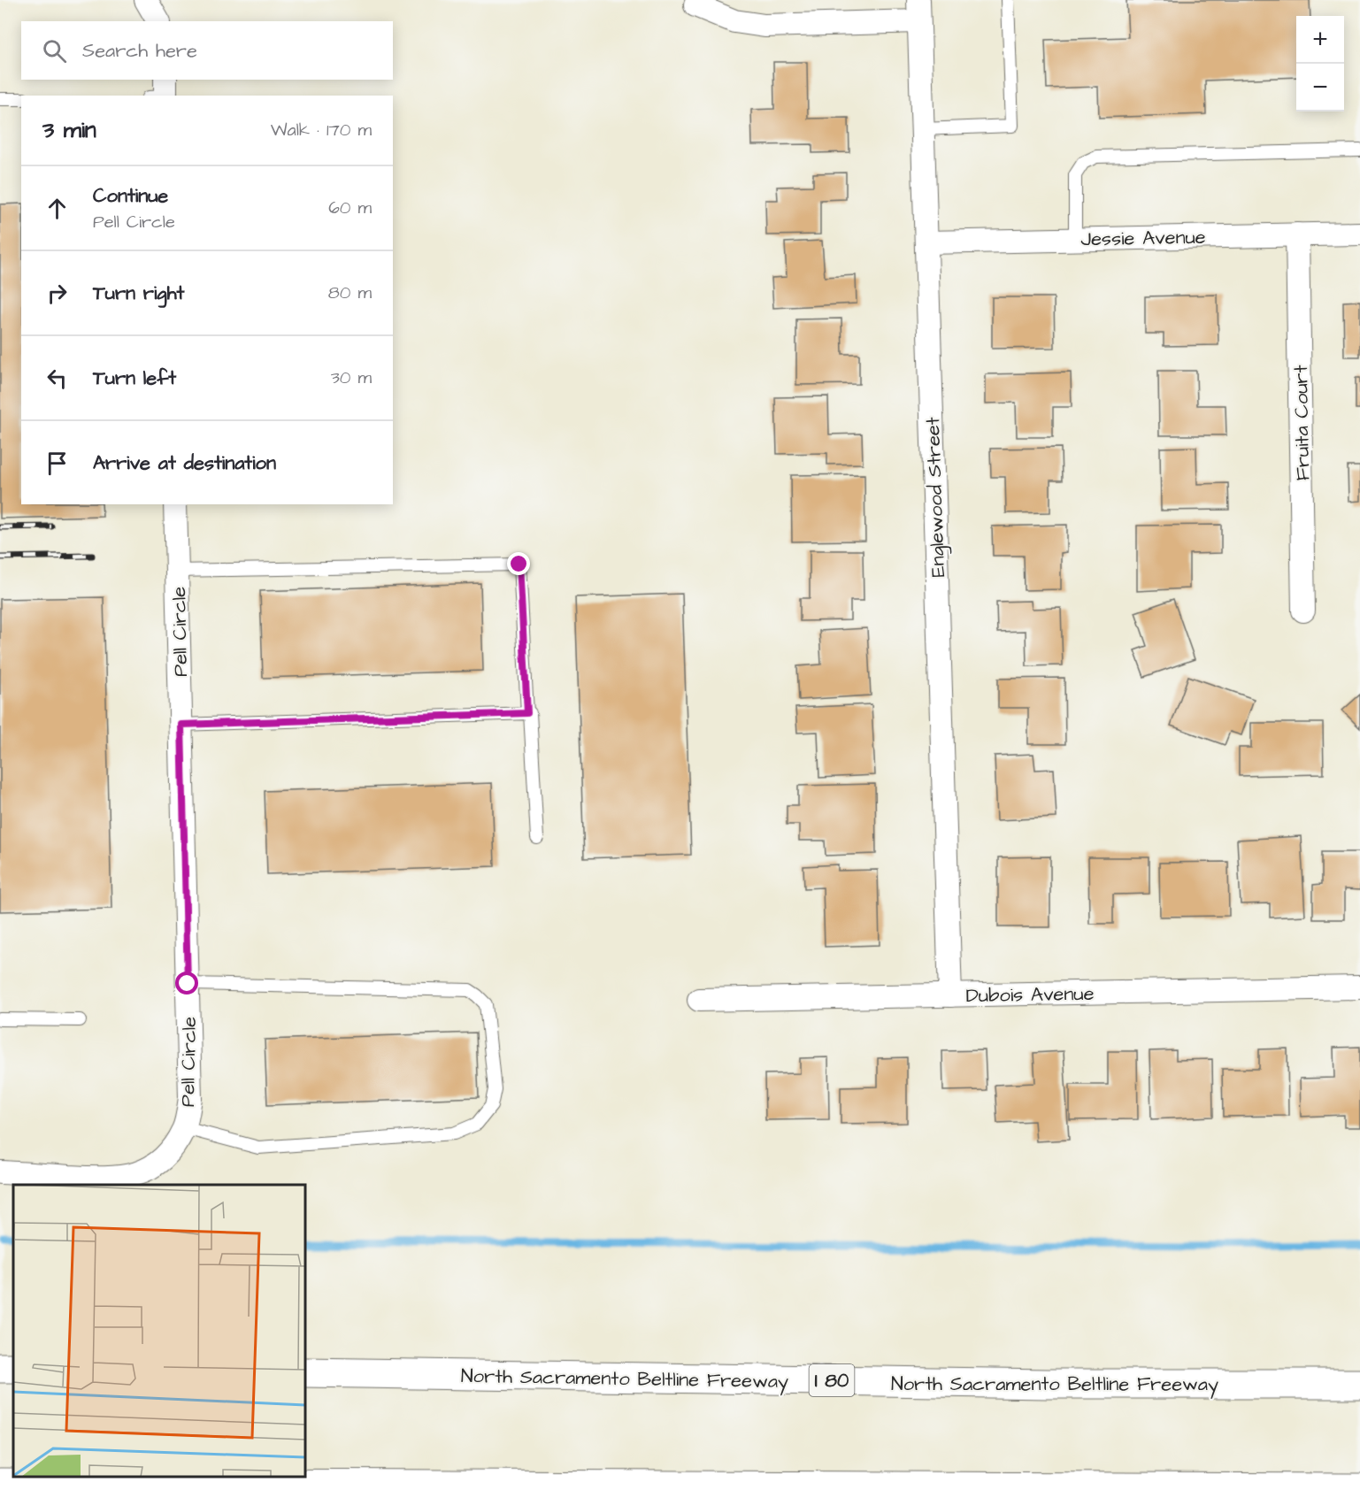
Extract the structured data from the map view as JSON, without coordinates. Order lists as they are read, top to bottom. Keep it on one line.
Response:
{"streets":{"highway":["North Sacramento Beltline Freeway","I 80"],"street":["Jessie Avenue","Fruita Court","Englewood Street","Pell Circle","Dubois Avenue"]},"crossings":[["Jessie Avenue","Fruita Court"],["Jessie Avenue","Englewood Street"],["Englewood Street","Dubois Avenue"]],"page":{"map_buttons":["+","−"],"search":"Search here","heading":["3 min","Walk · 170 m"],"list":[["Continue","Pell Circle","60 m"],["Turn right","80 m"],["Turn left","30 m"],"Arrive at destination"]}}
